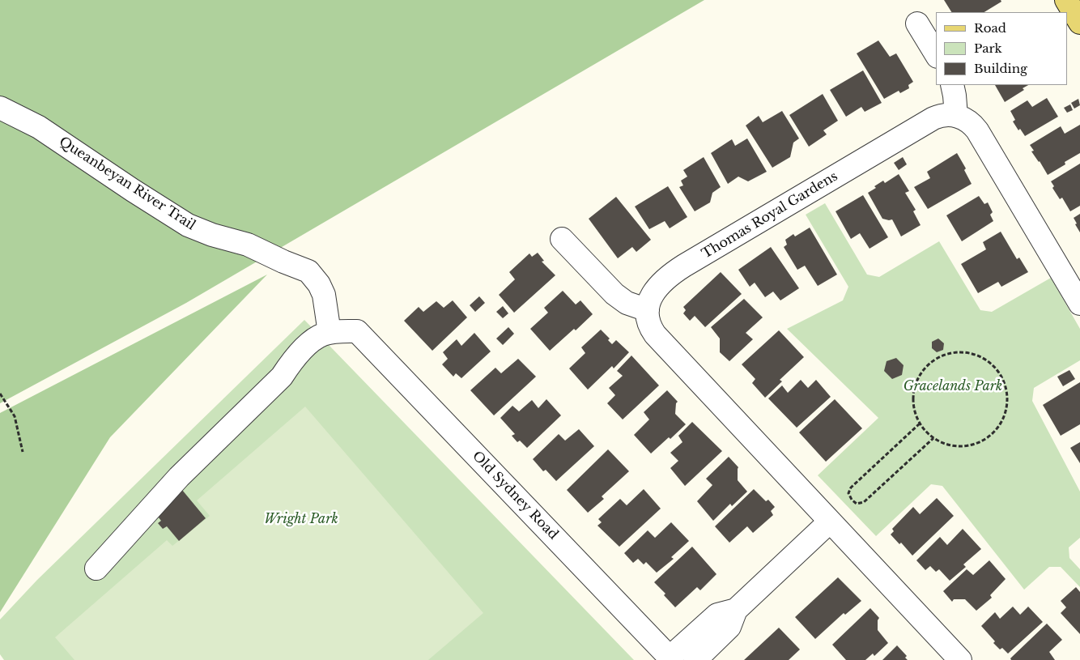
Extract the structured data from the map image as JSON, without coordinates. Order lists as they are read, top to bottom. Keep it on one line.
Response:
{"streets":{"street":["Queanbeyan River Trail","Thomas Royal Gardens","Old Sydney Road"]},"crossings":[["Queanbeyan River Trail","Old Sydney Road"]],"parks":["Gracelands Park","Wright Park"],"legend":["Road","Park","Building"]}
